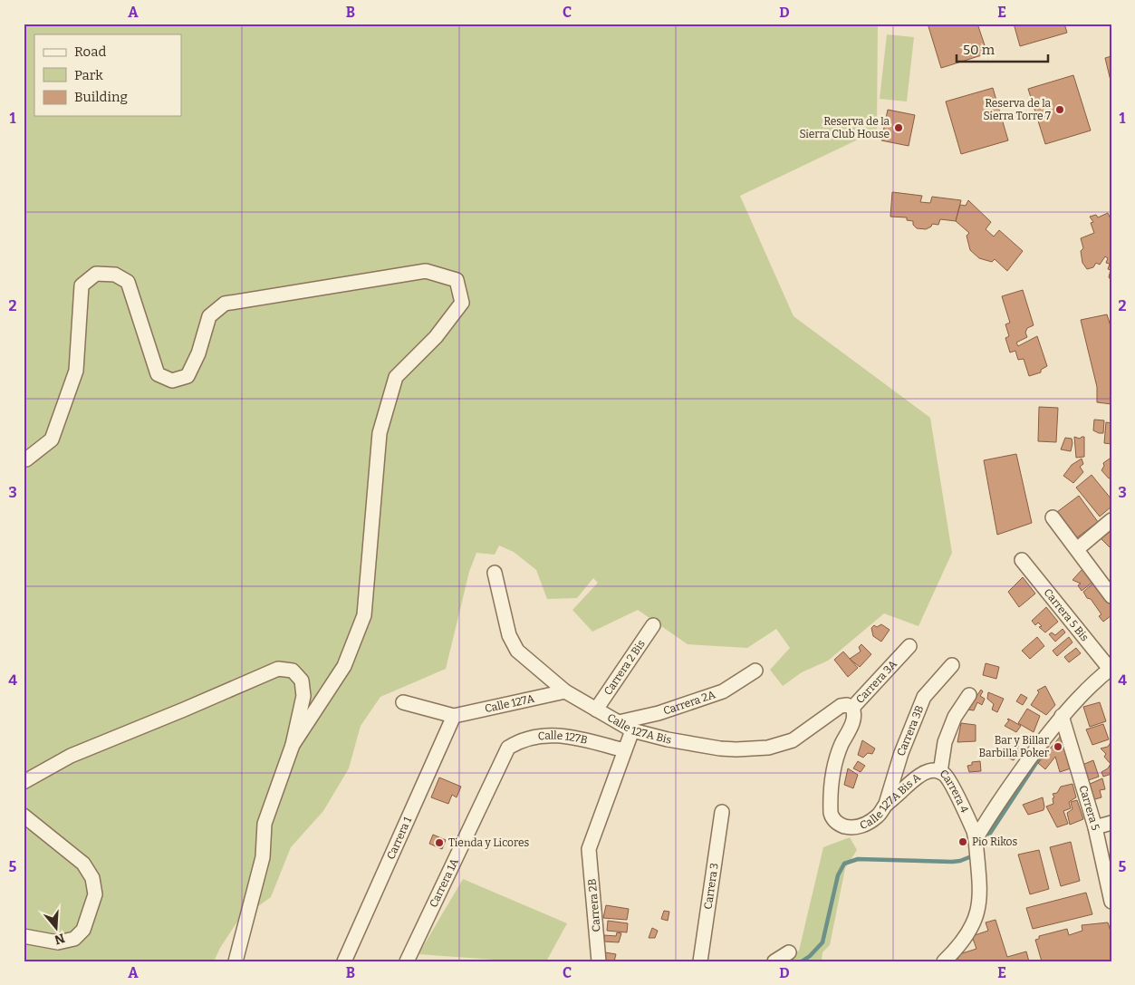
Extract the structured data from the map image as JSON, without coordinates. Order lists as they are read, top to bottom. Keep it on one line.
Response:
{"streets":{"street":["Carrera 5 Bis","Carrera 2 Bis","Carrera 3A","Carrera 2A","Calle 127A","Calle 127A Bis","Carrera 3B","Calle 127B","Carrera 4","Calle 127A Bis A","Carrera 5","Carrera 1","Carrera 1A","Carrera 3","Carrera 2B"]},"crossings":[["Carrera 2 Bis","Calle 127A Bis"],["Carrera 3A","Calle 127A Bis"],["Carrera 3A","Calle 127A Bis A"],["Carrera 2A","Calle 127A Bis"],["Calle 127A","Calle 127A Bis"],["Calle 127A","Carrera 1"],["Carrera 3B","Calle 127A Bis A"],["Calle 127B","Carrera 1A"],["Calle 127B","Carrera 2B"],["Carrera 4","Calle 127A Bis A"]],"places":["Reserva de la Sierra Torre 7","Reserva de la Sierra Club House","Bar y Billar Barbilla Poker","Pio Rikos","Tienda y Licores"],"legend":["Road","Park","Building"],"scale_bar":"50 m","north":"bottom","grid":{"columns":["A","B","C","D","E"],"rows":["1","2","3","4","5"]}}
